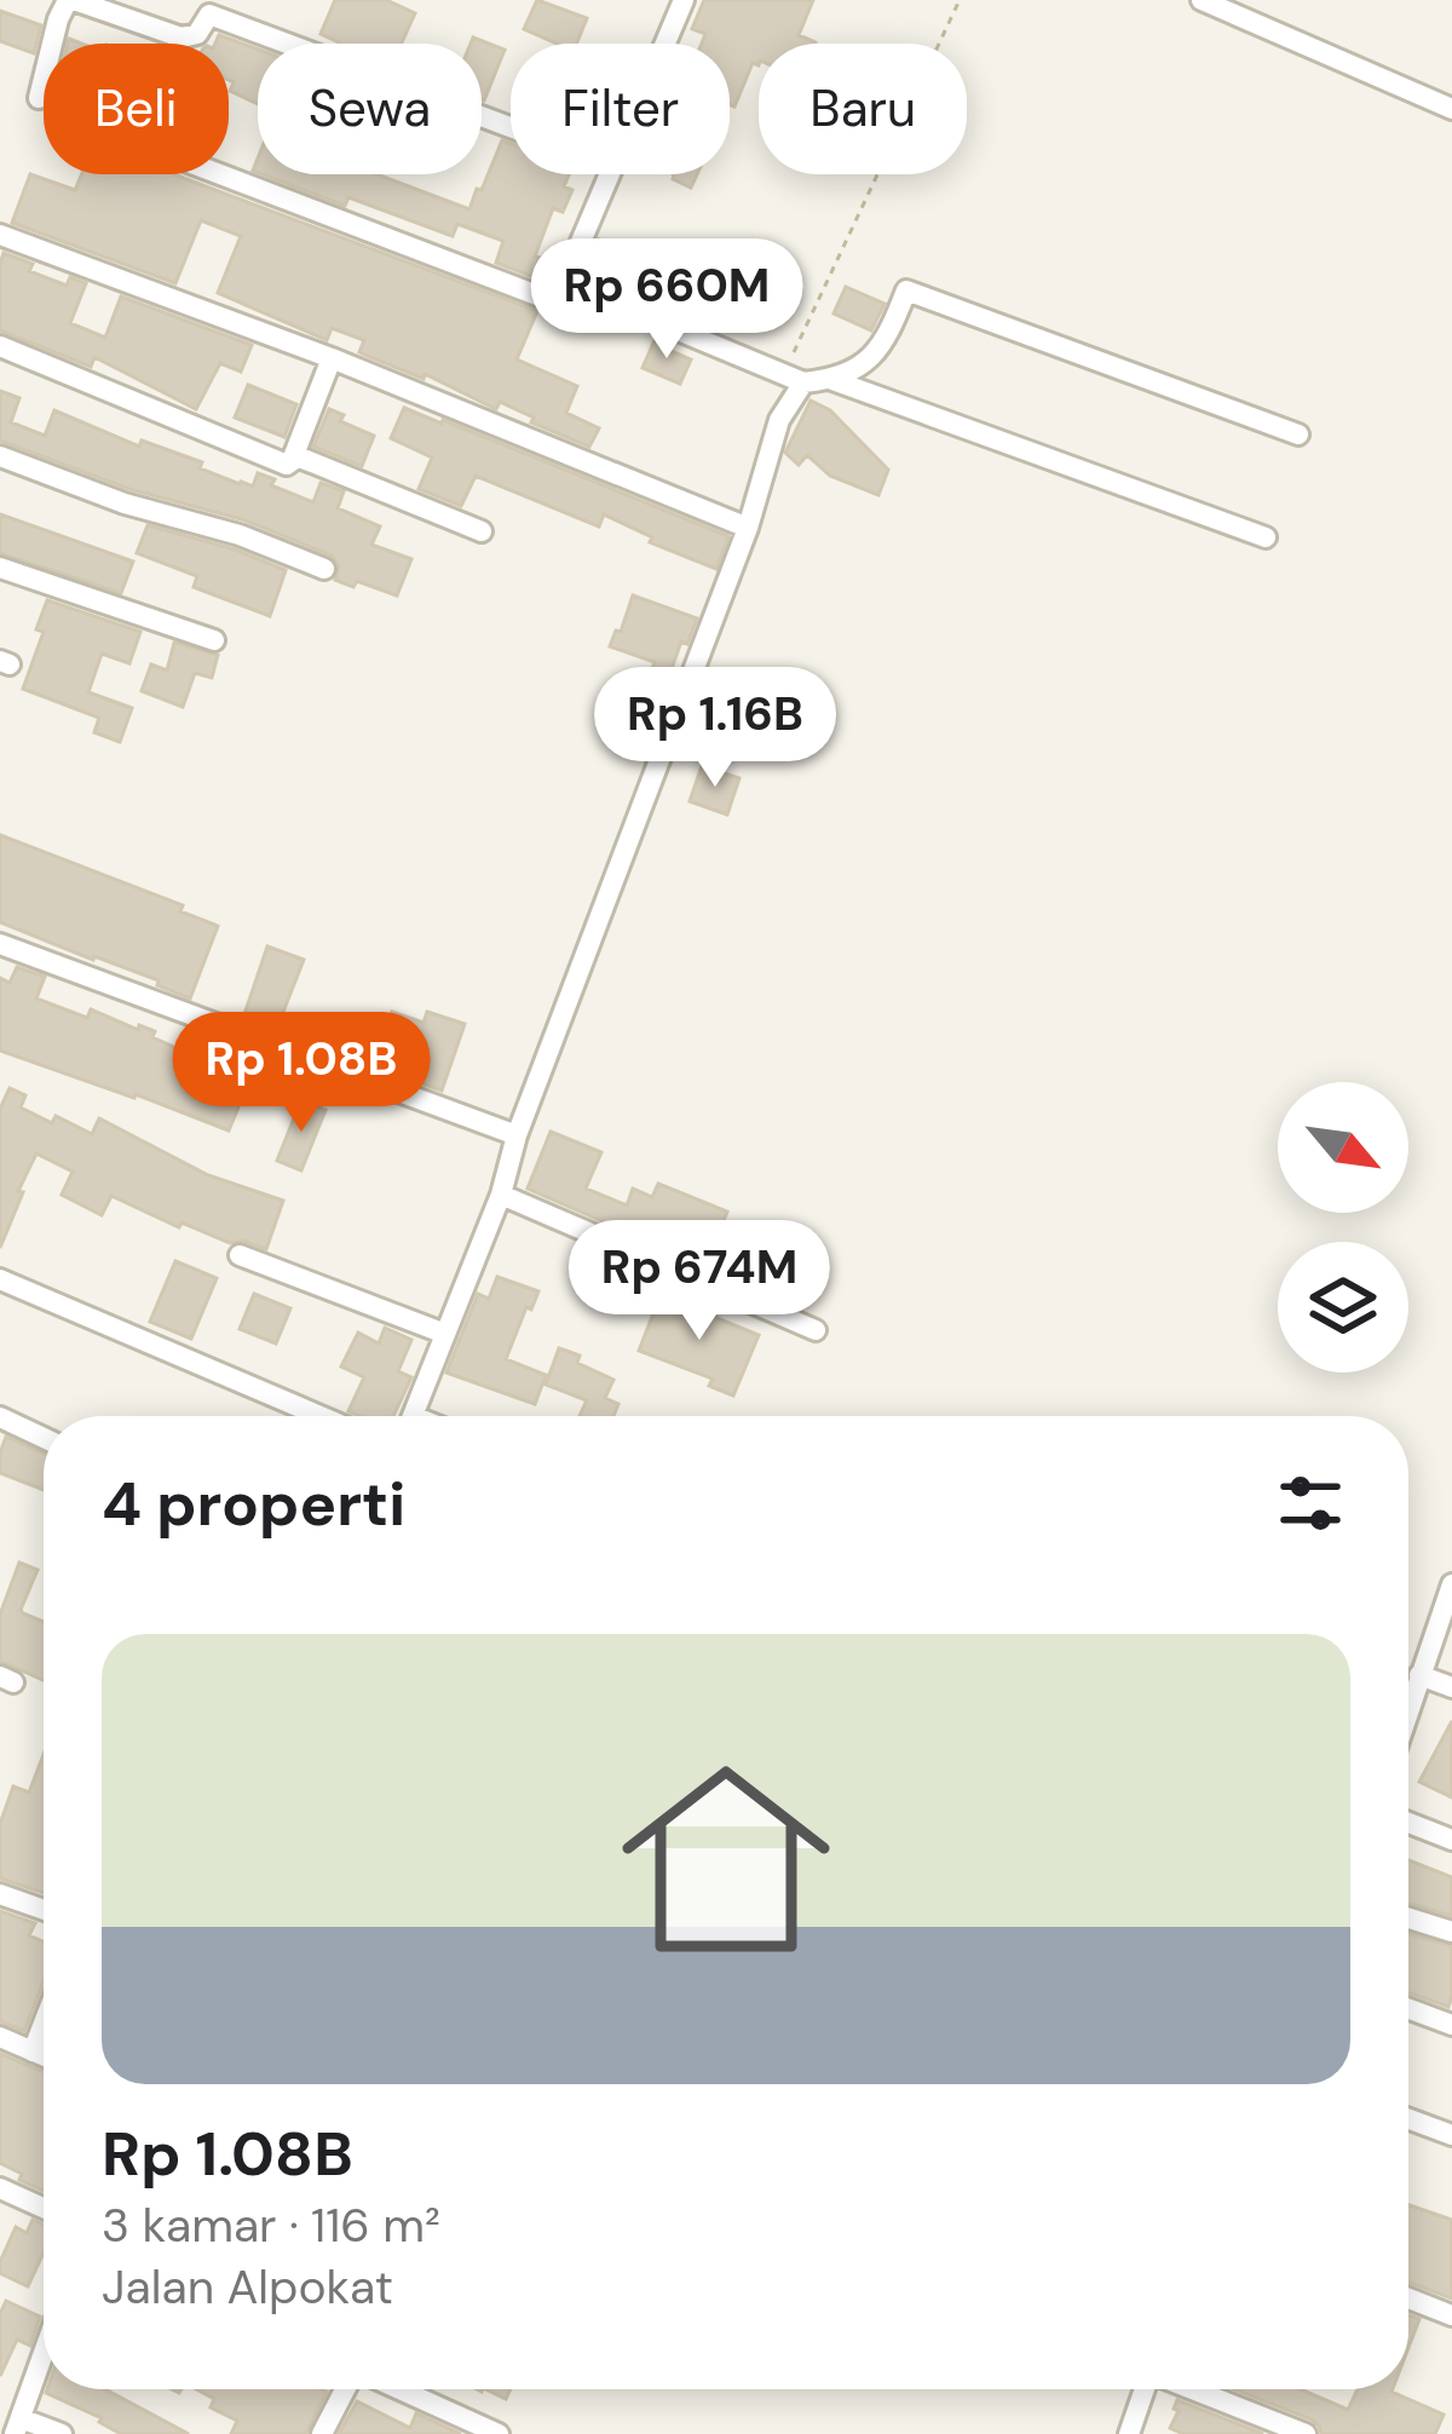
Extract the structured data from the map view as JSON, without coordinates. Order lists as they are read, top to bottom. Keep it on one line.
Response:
{"north":"bottom right","page":{"chip":["Beli","Sewa","Filter","Baru"],"price":["Rp 660M","Rp 1.16B","Rp 1.08B","Rp 674M"],"heading":"4 properti","list":[{"name":"Rp 1.08B","note":"3 kamar · 116 m² · Jalan Alpokat"}]}}
